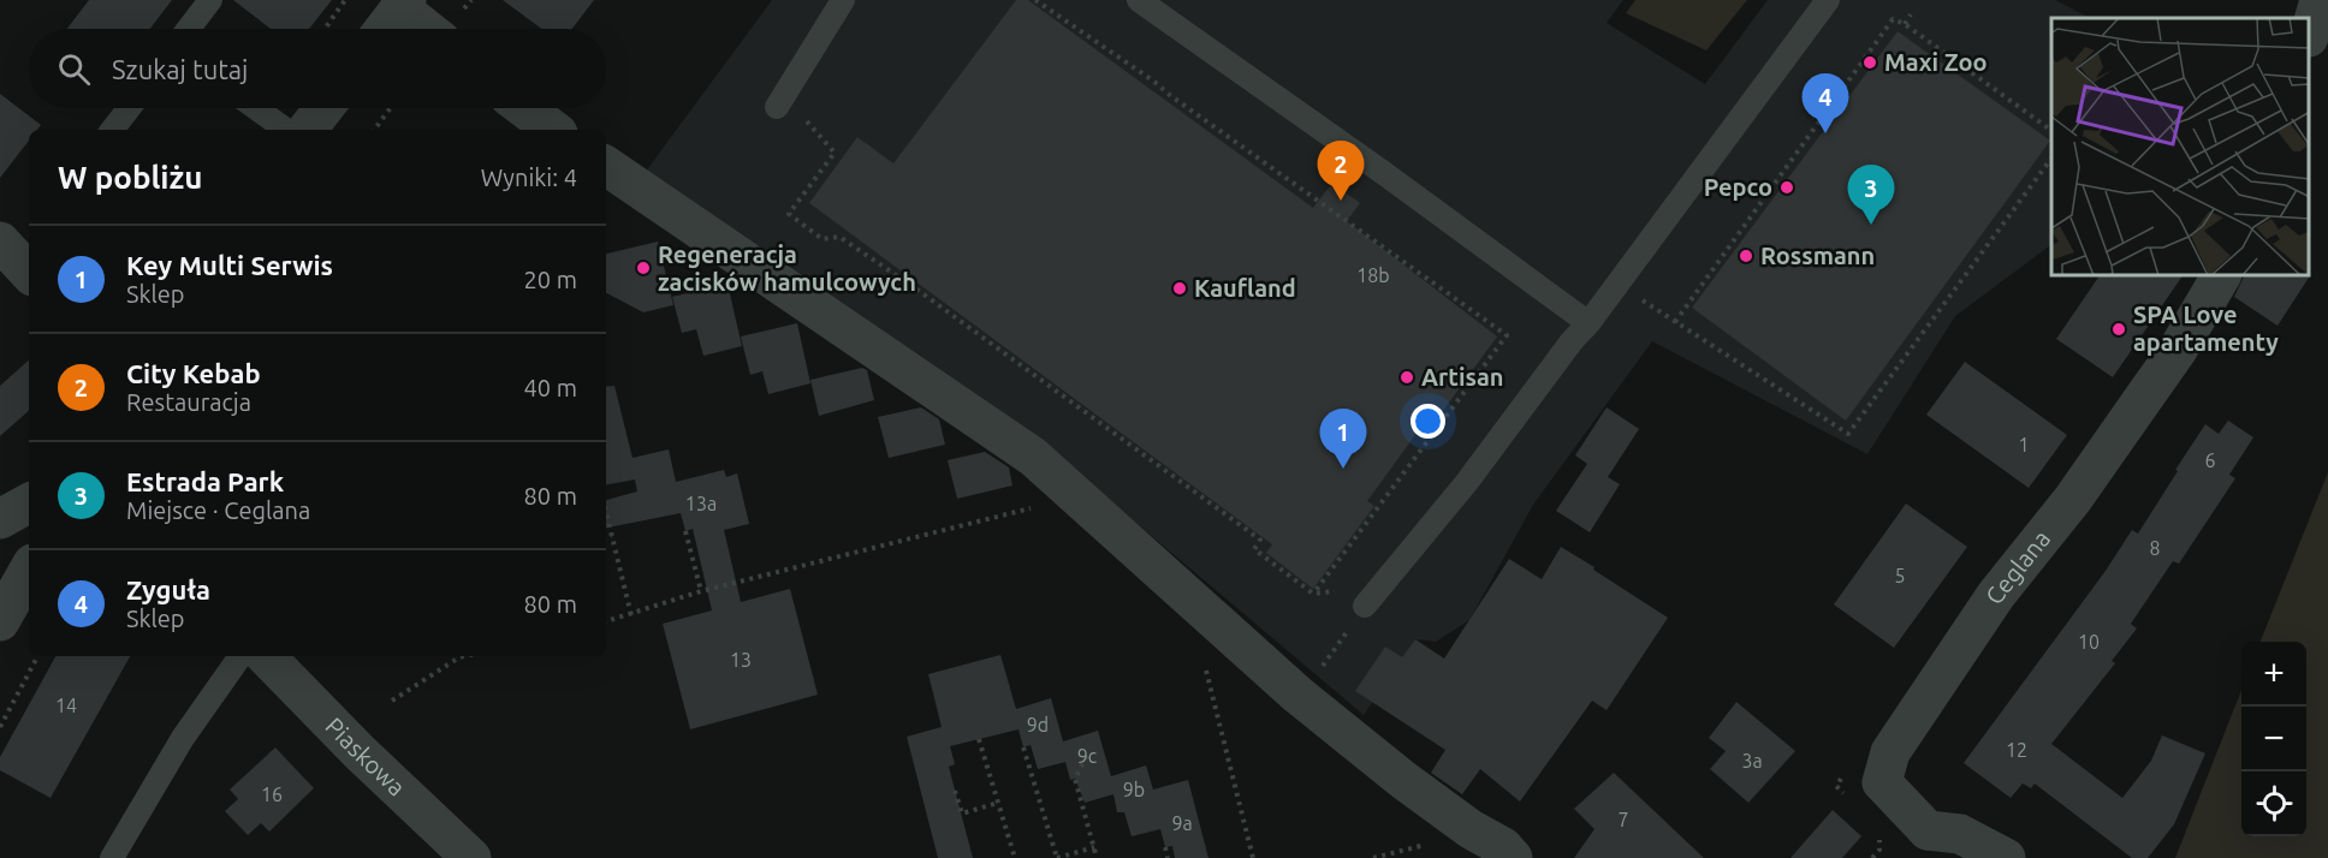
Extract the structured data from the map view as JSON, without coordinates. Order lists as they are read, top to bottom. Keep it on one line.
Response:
{"streets":{"street":["Ceglana","Piaskowa"]},"places":["Maxi Zoo","Pepco","Rossmann","Regeneracja zacisków hamulcowych","Kaufland","SPA Love apartamenty","Artisan"],"house_numbers":["18b","1","6","13a","8","5","10","13","14","9d","12","9c","3a","9b","16","7","9a"],"page":{"search":"Szukaj tutaj","pins":["4","2","3","1"],"heading":["W pobliżu","Wyniki: 4"],"list":[{"mark":"1","name":"Key Multi Serwis","note":"Sklep","value":"20 m"},{"mark":"2","name":"City Kebab","note":"Restauracja","value":"40 m"},{"mark":"3","name":"Estrada Park","note":"Miejsce · Ceglana","value":"80 m"},{"mark":"4","name":"Zyguła","note":"Sklep","value":"80 m"}],"map_buttons":["+","−"]}}
